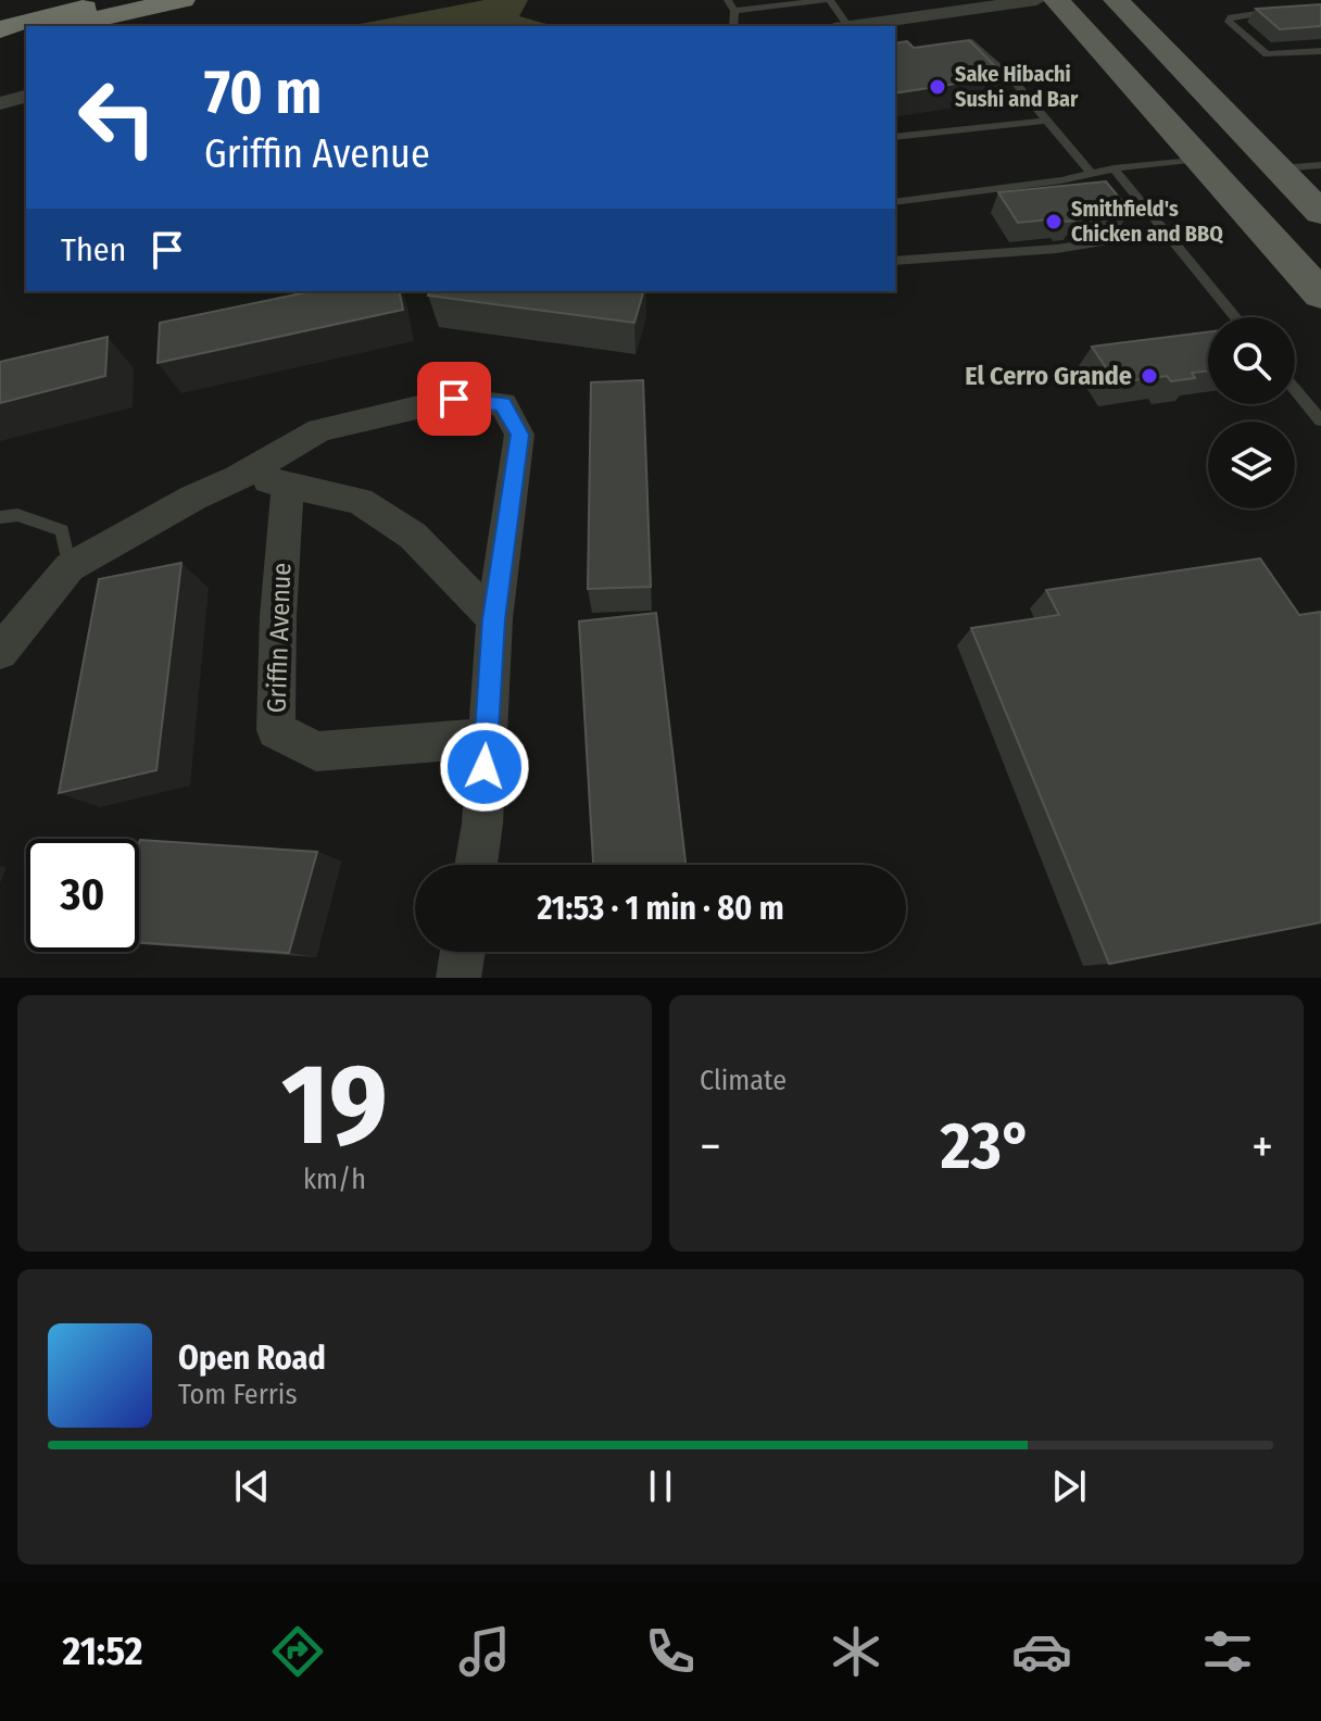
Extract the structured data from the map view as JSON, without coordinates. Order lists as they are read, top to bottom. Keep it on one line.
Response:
{"streets":{"street":["Griffin Avenue"]},"places":["Sake Hibachi Sushi and Bar","Smithfield's Chicken and BBQ","El Cerro Grande"],"page":{"turn":["70 m","Griffin Avenue"],"then":"Then","limit":"30","trip":"21:53 · 1 min · 80 m","tile":[["19","km/h"],"Climate"],"heat":["−","23°","+"],"song":["Open Road","Tom Ferris"],"tabs":"21:52"}}
